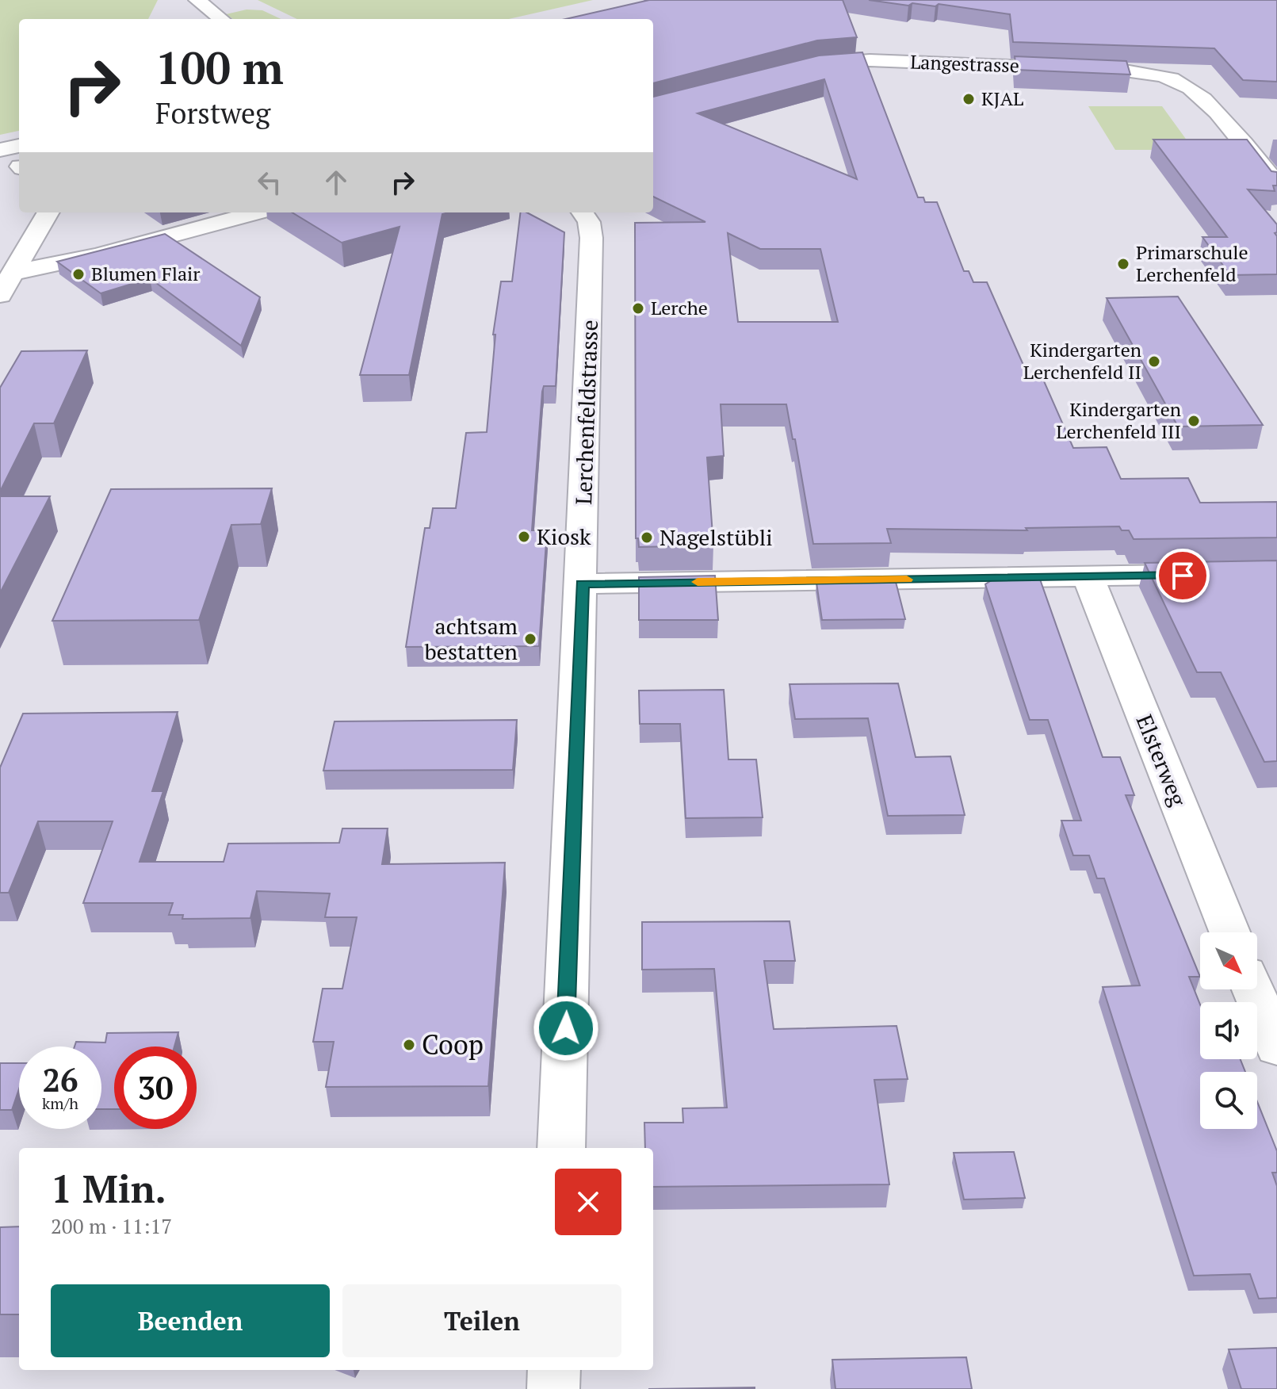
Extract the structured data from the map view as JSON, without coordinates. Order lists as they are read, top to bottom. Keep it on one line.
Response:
{"streets":{"street":["Langestrasse","Lerchenfeldstrasse","Elsterweg"]},"places":["KJAL","Primarschule Lerchenfeld","Blumen Flair","Lerche","Kindergarten Lerchenfeld II","Kindergarten Lerchenfeld III","Kiosk","Nagelstübli","achtsam bestatten","Coop"],"north":"bottom right","page":{"turn":["100 m","Forstweg"],"speed":"26 km/h","limit":"30","heading":["1 Min.","200 m · 11:17"],"buttons":["Beenden","Teilen"]}}
